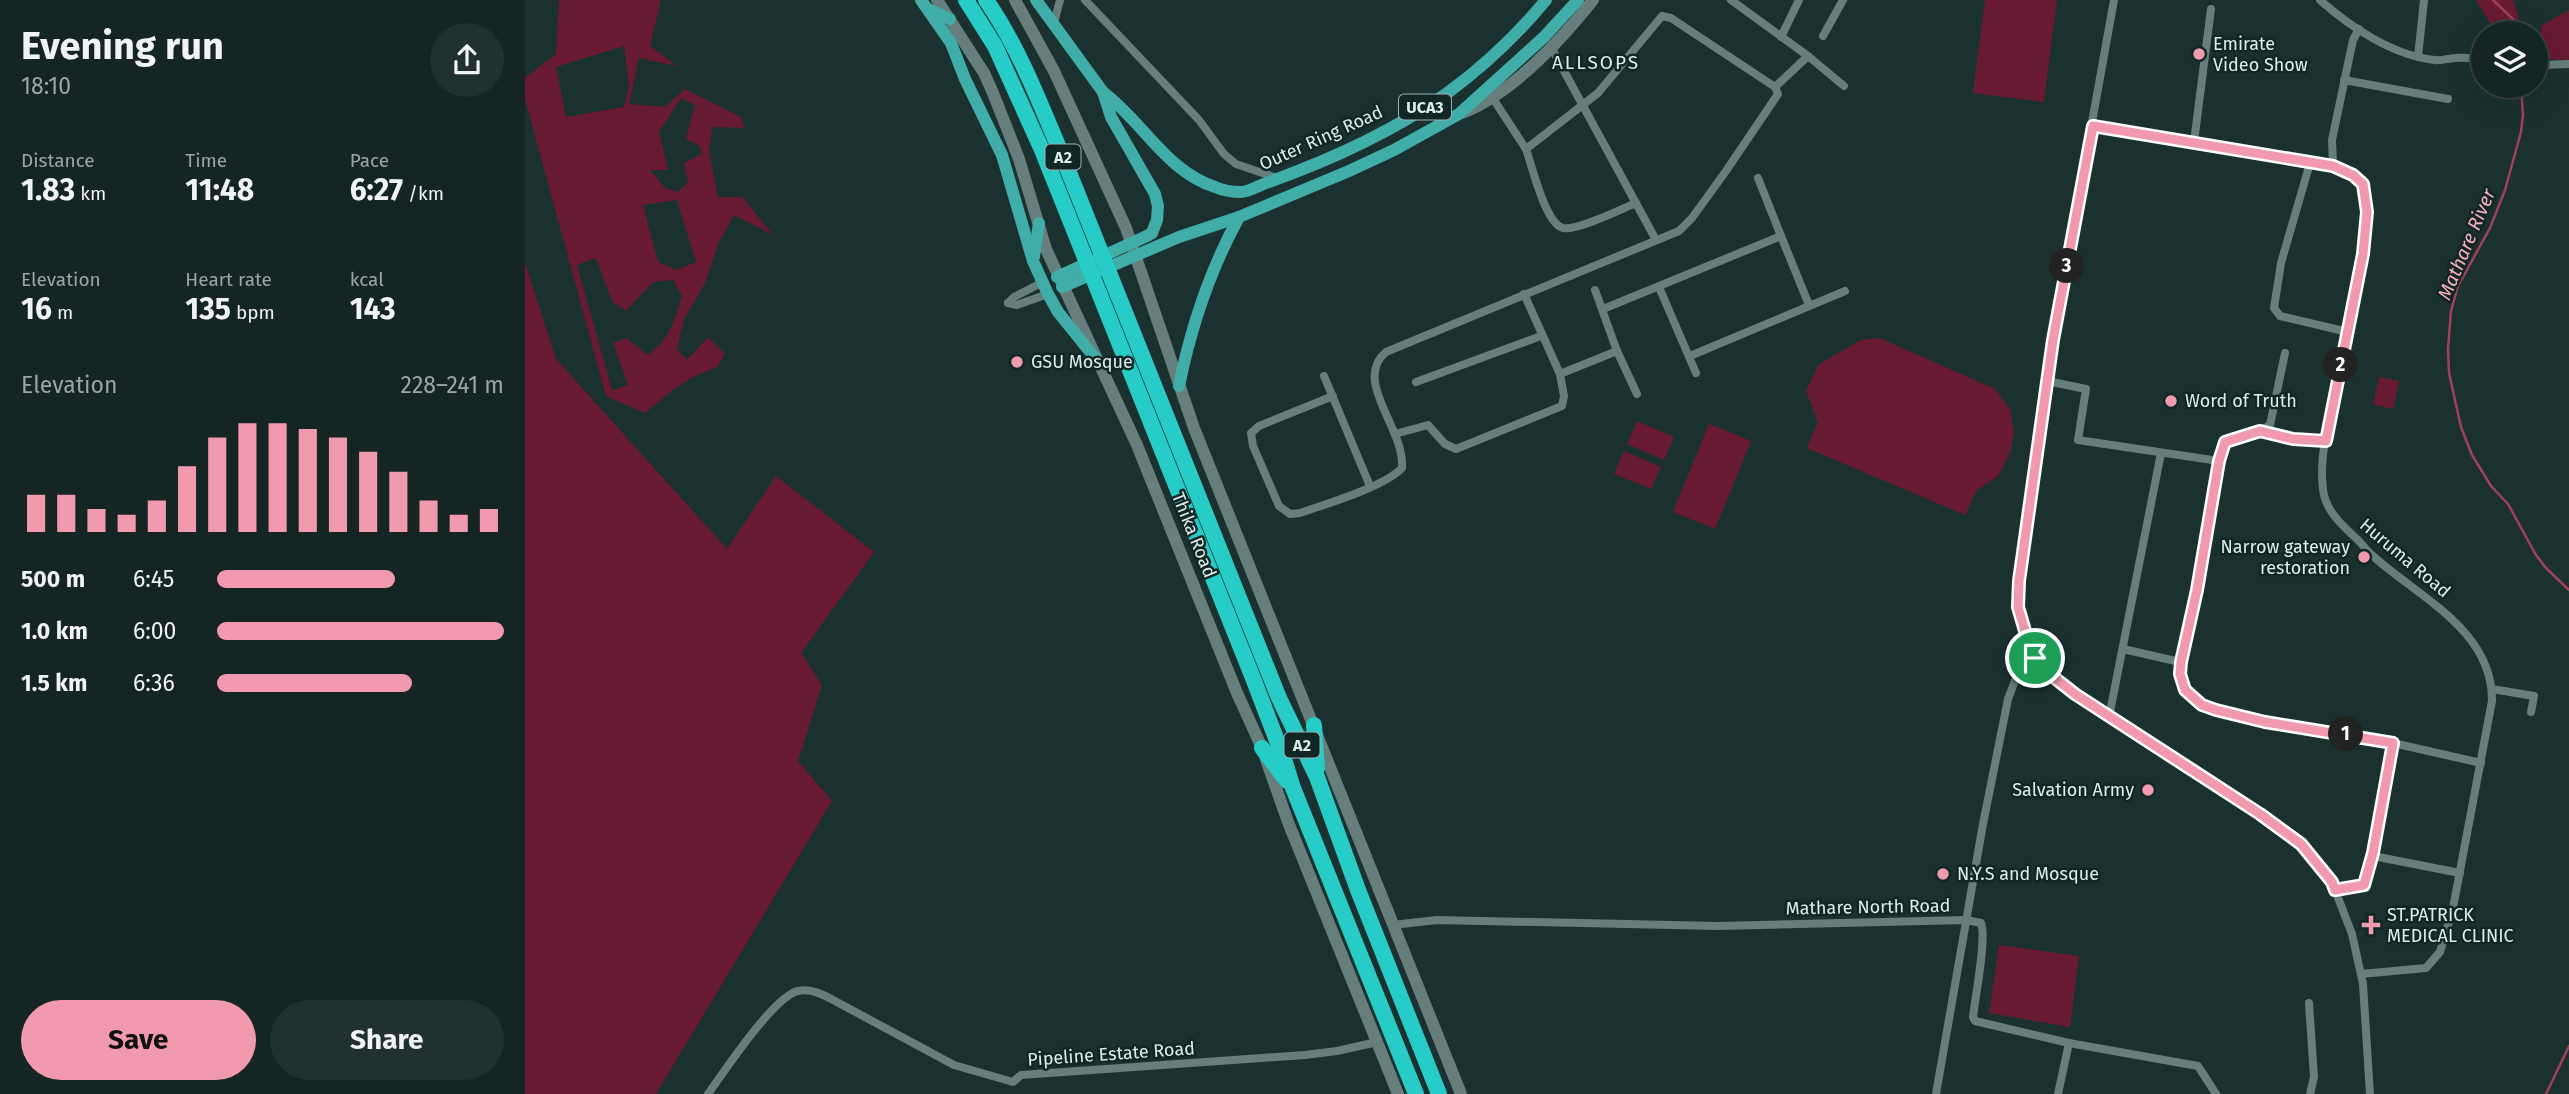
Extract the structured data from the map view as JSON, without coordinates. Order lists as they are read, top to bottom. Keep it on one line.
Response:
{"streets":{"highway":["A2","Thika Road"],"main road":["UCA3","Outer Ring Road"],"street":["Huruma Road","Mathare North Road","Pipeline Estate Road"]},"crossings":[["Thika Road","Pipeline Estate Road"]],"districts":["ALLSOPS"],"water":["Mathare River"],"places":{"other":["Emirate Video Show","GSU Mosque","Word of Truth","Narrow gateway restoration","Salvation Army","N.Y.S and Mosque"],"health":["ST.PATRICK MEDICAL CLINIC"]},"page":{"heading":["Evening run","18:10"],"stats":[["Distance","1.83 km"],["Time","11:48"],["Pace","6:27 /km"],["Elevation","16 m"],["Heart rate","135 bpm"],["kcal","143"]],"pins":["3","2","1"],"chart":["Elevation","228–241 m"],"list":[{"name":"500 m","note":"6:45"},{"name":"1.0 km","note":"6:00"},{"name":"1.5 km","note":"6:36"}],"buttons":["Save","Share"]}}
